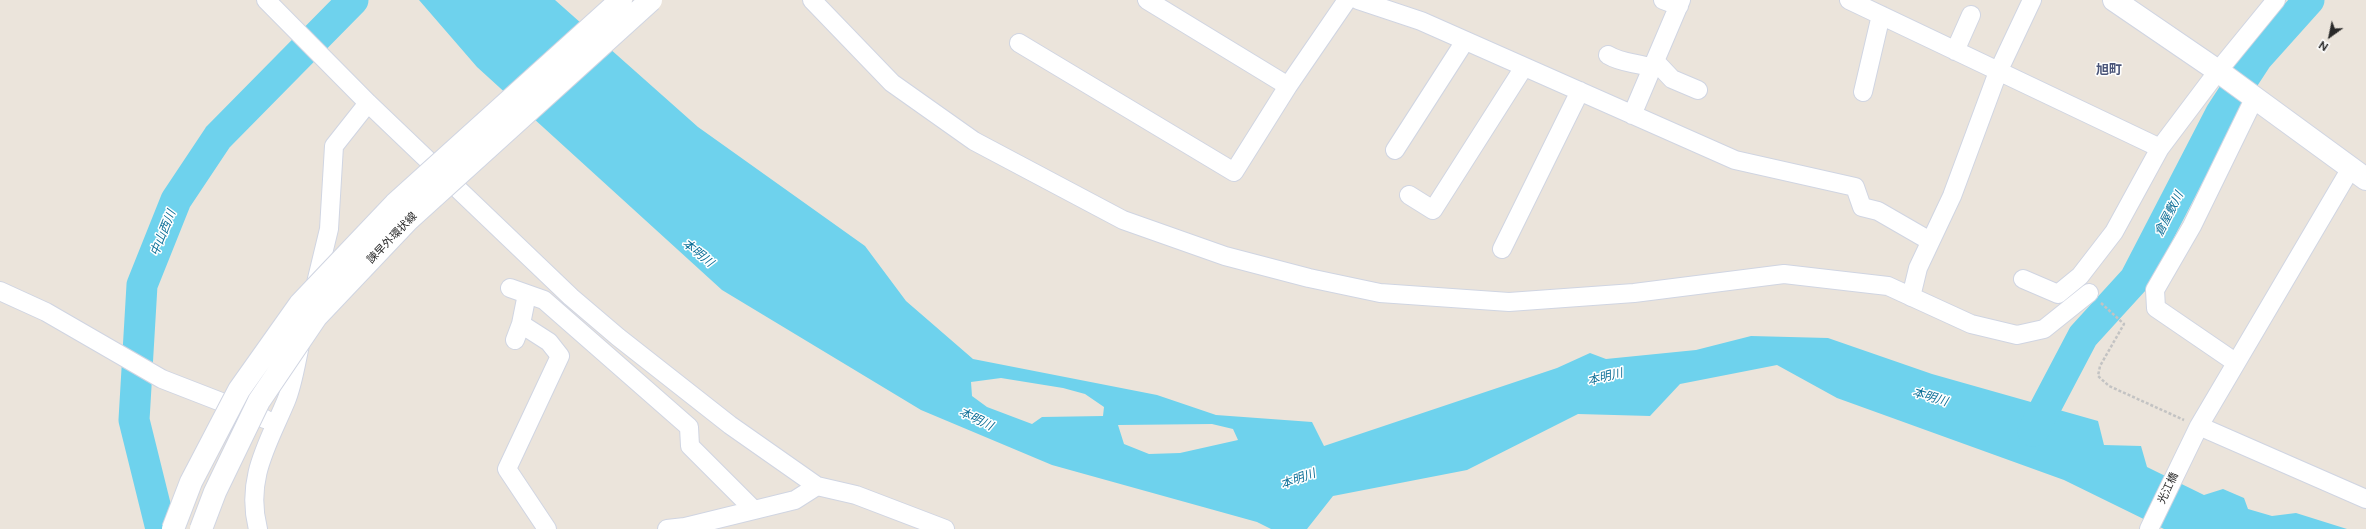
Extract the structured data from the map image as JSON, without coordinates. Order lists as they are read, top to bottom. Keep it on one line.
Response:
{"streets":{"main road":["諫早外環状線"],"street":["光江橋"]},"districts":["旭町"],"water":["倉屋敷川","中山西川","本明川"],"north":"bottom left"}
